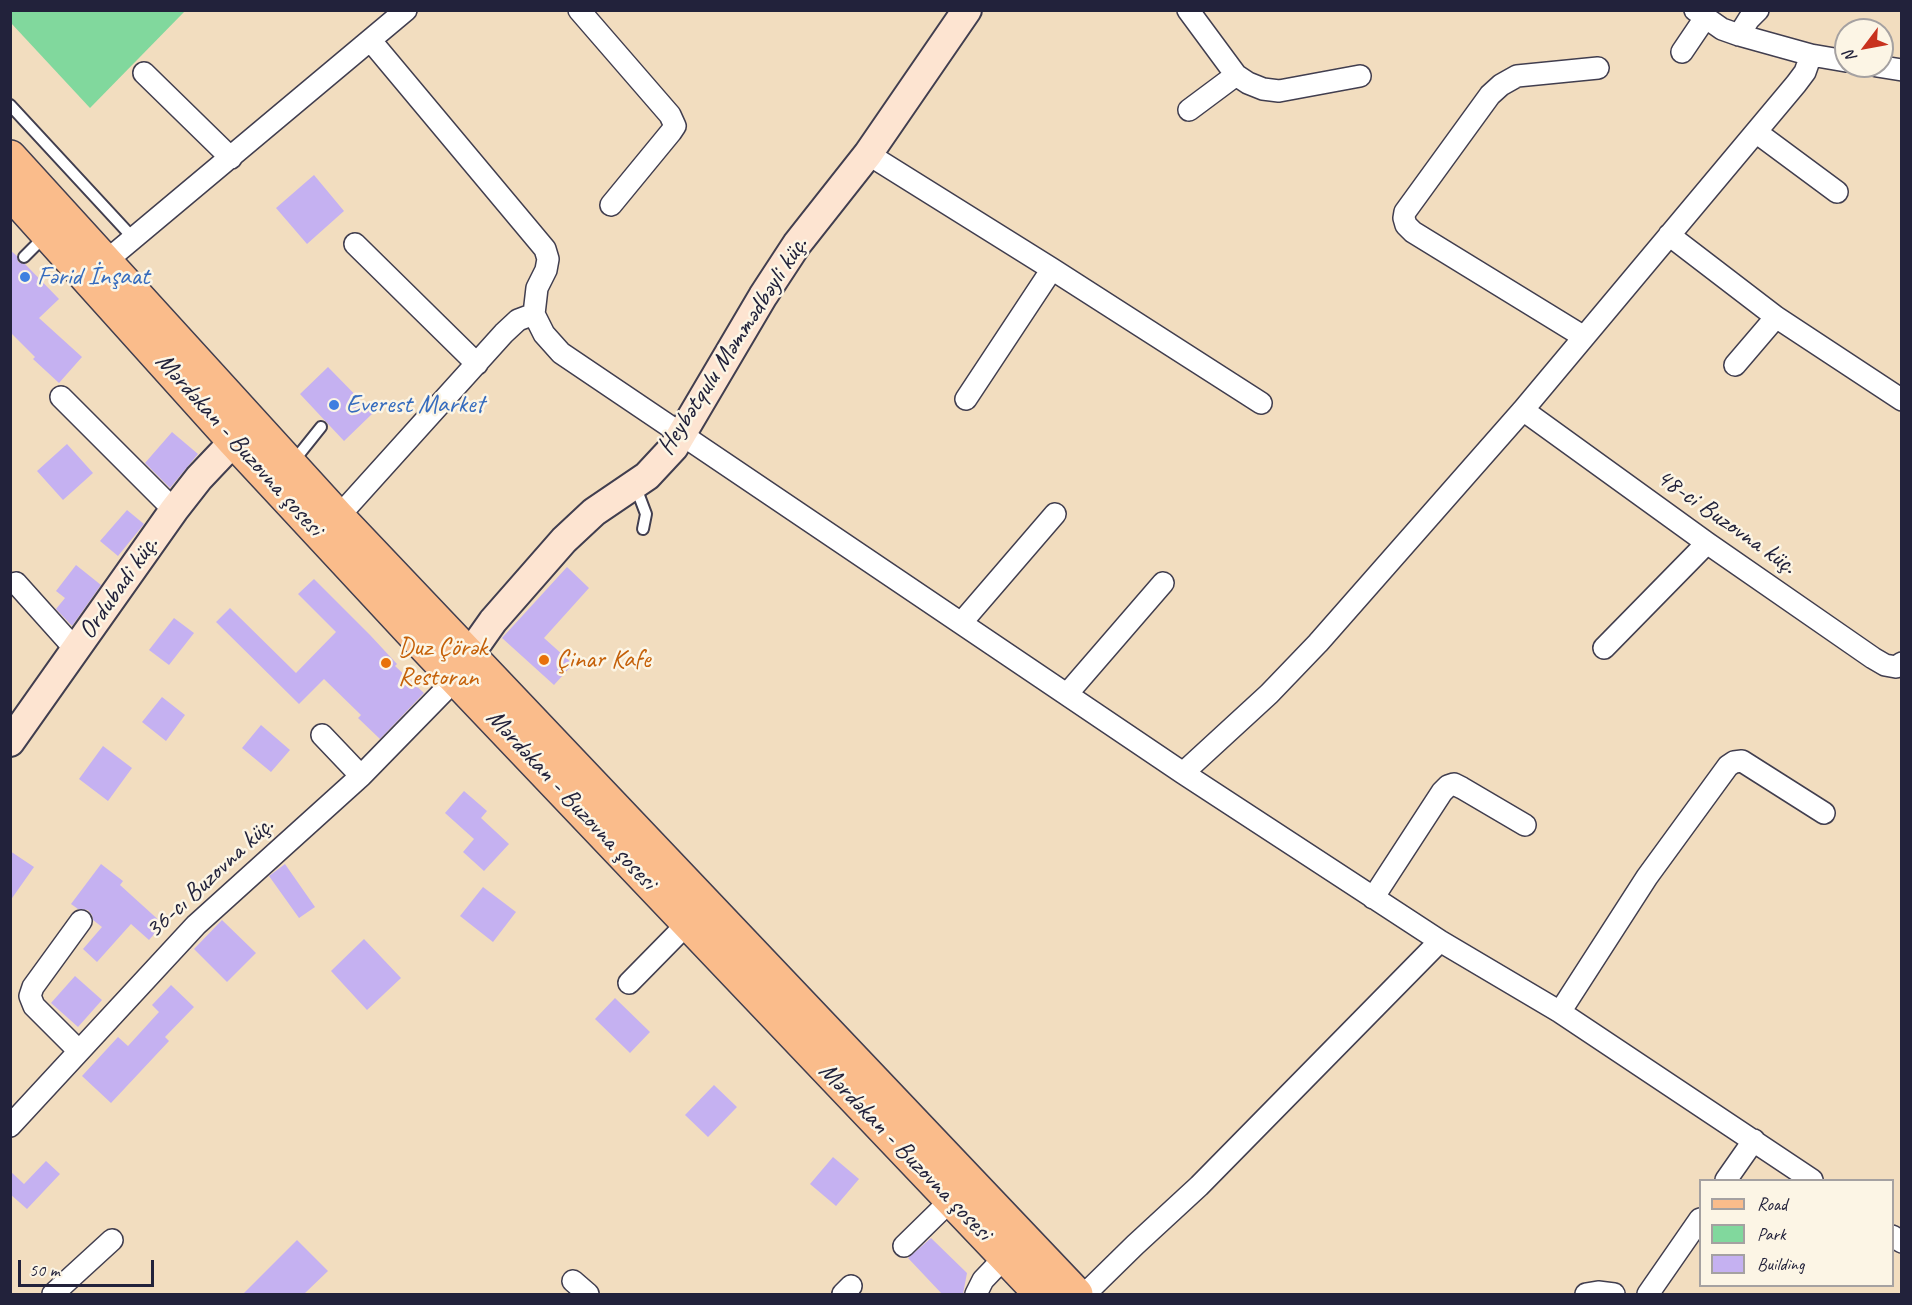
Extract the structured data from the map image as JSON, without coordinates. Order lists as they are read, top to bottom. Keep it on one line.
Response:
{"streets":{"main road":["Mərdəkan - Buzovna şosesi"],"street":["Heybətqulu Məmmədbəyli küç.","48-ci Buzovna küç.","Ordubadi küç.","36-cı Buzovna küç."]},"crossings":[["Heybətqulu Məmmədbəyli küç.","Mərdəkan - Buzovna şosesi"],["Heybətqulu Məmmədbəyli küç.","36-cı Buzovna küç."],["Mərdəkan - Buzovna şosesi","Ordubadi küç."],["Mərdəkan - Buzovna şosesi","36-cı Buzovna küç."]],"places":["Fərid İnşaat","Everest Market","Çinar Kafe","Duz Çörək Restoran"],"legend":["Road","Park","Building"],"scale_bar":"50 m","north":"bottom left"}
